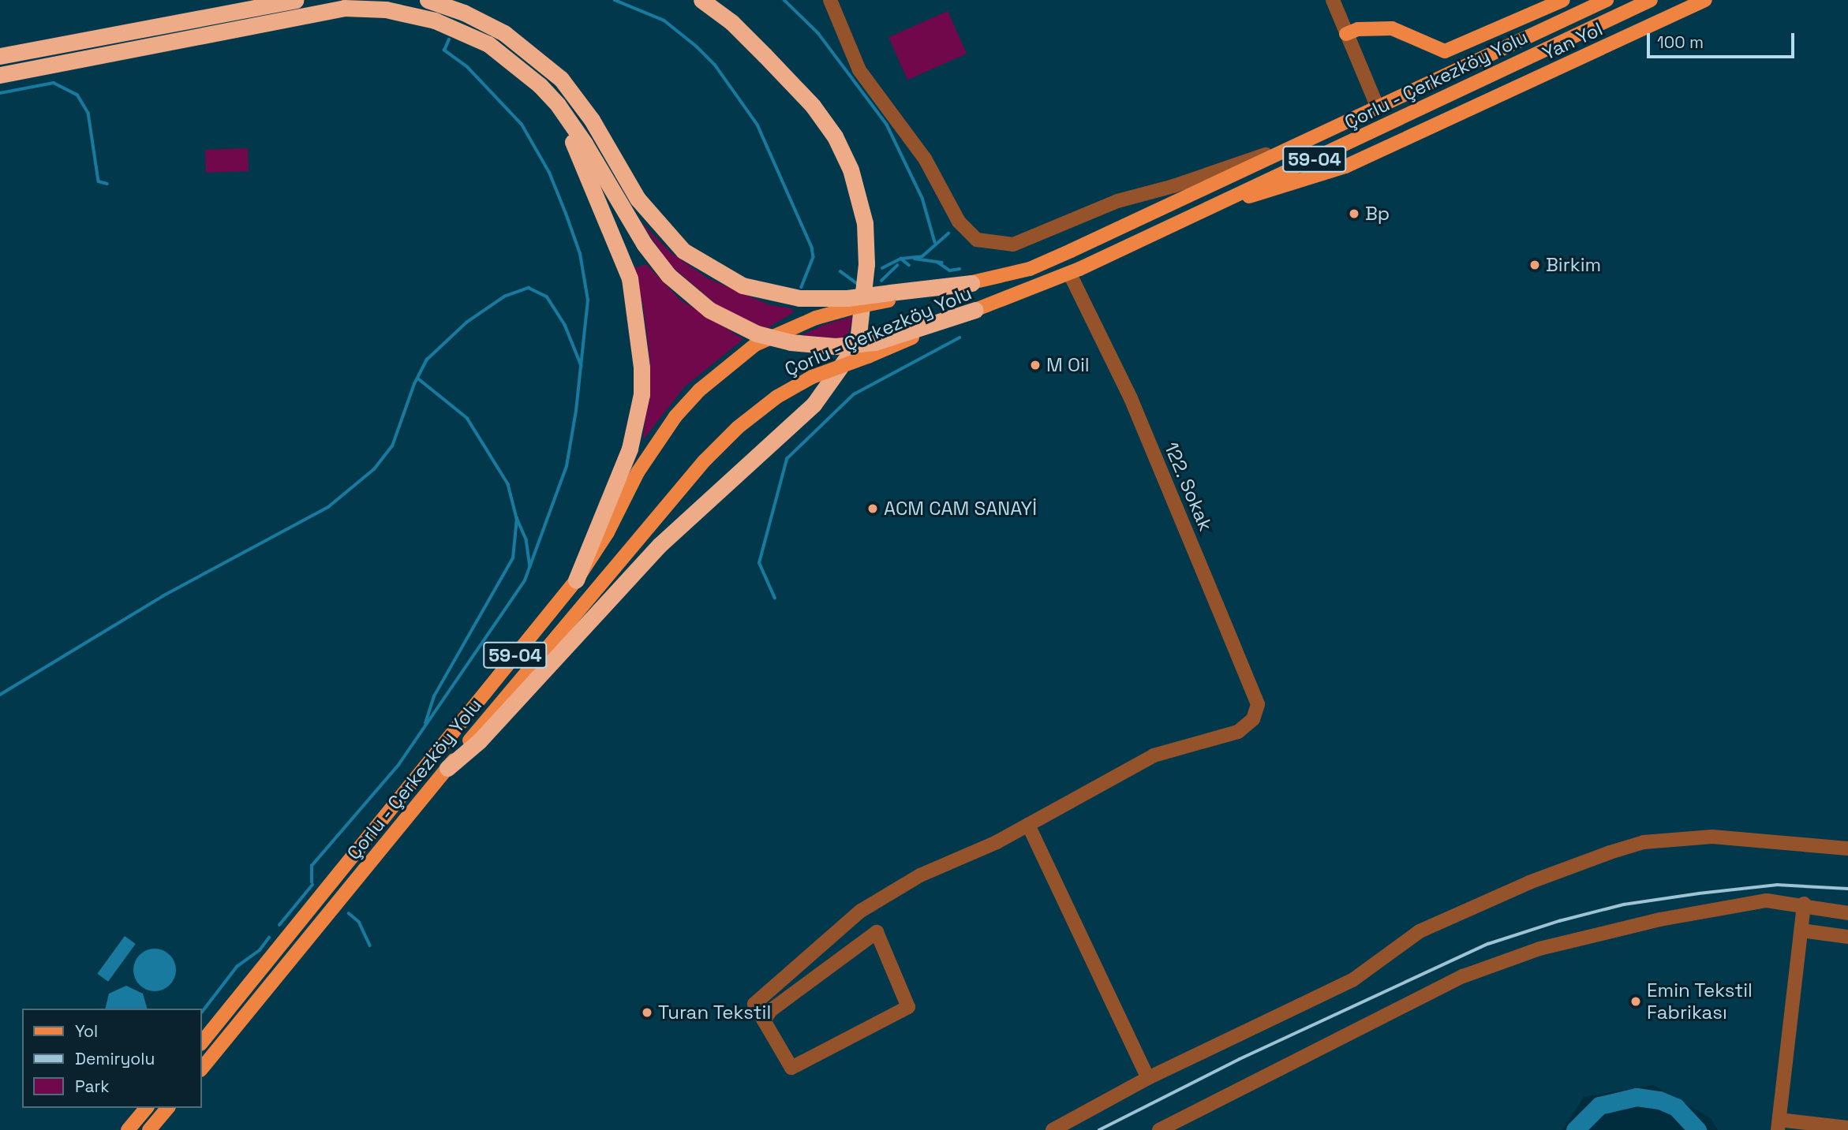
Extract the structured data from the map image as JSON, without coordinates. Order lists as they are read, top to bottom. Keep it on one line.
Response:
{"streets":{"main road":["Yan Yol","Çorlu - Çerkezköy Yolu","59-04"],"street":["122. Sokak"]},"crossings":[["Yan Yol","Çorlu - Çerkezköy Yolu"],["Çorlu - Çerkezköy Yolu","122. Sokak"]],"places":["Bp","Birkim","M Oil","ACM CAM SANAYİ","Emin Tekstil Fabrikası","Turan Tekstil"],"legend":["Yol","Demiryolu","Park"],"scale_bar":"100 m"}
